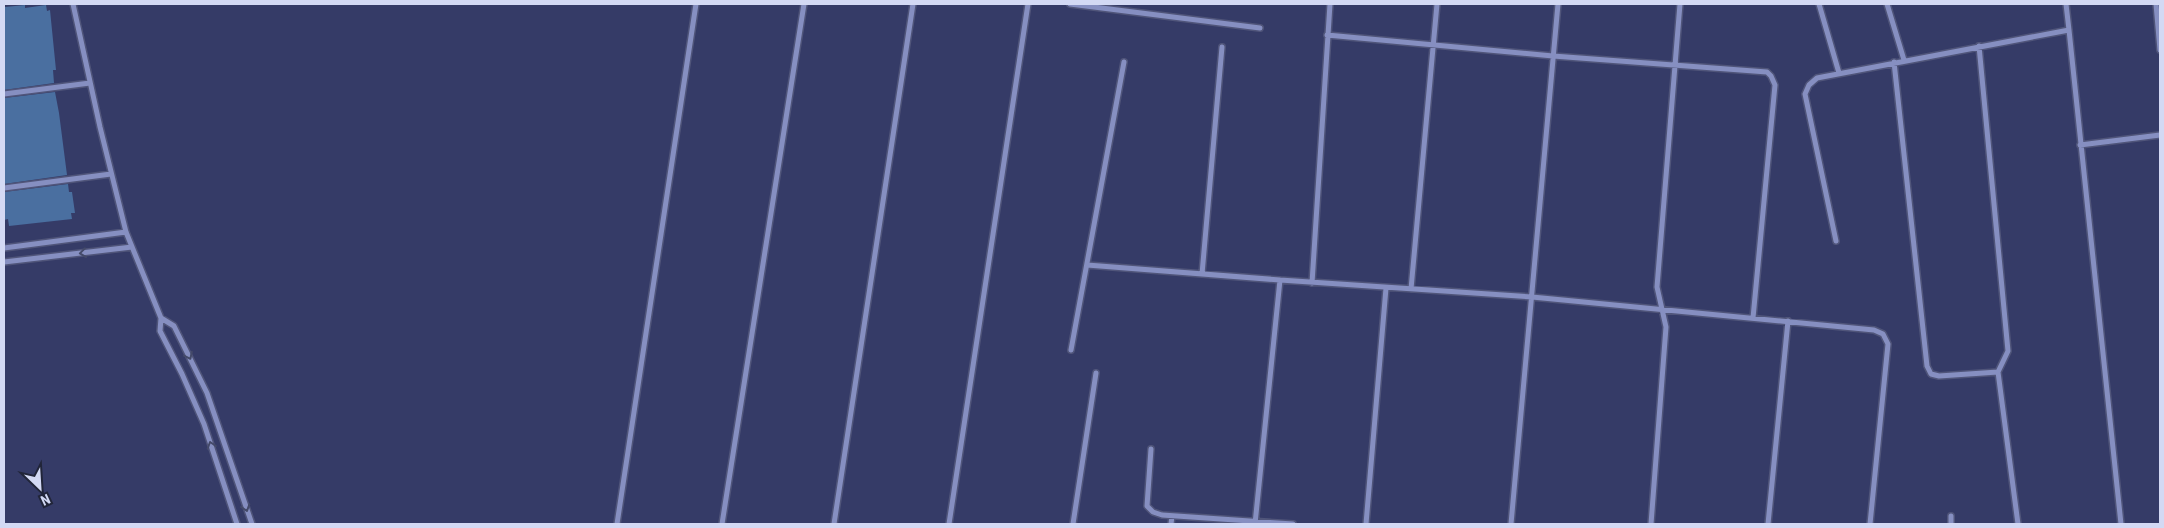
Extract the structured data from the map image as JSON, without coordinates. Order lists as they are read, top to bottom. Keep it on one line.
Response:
{"north":"bottom right"}
